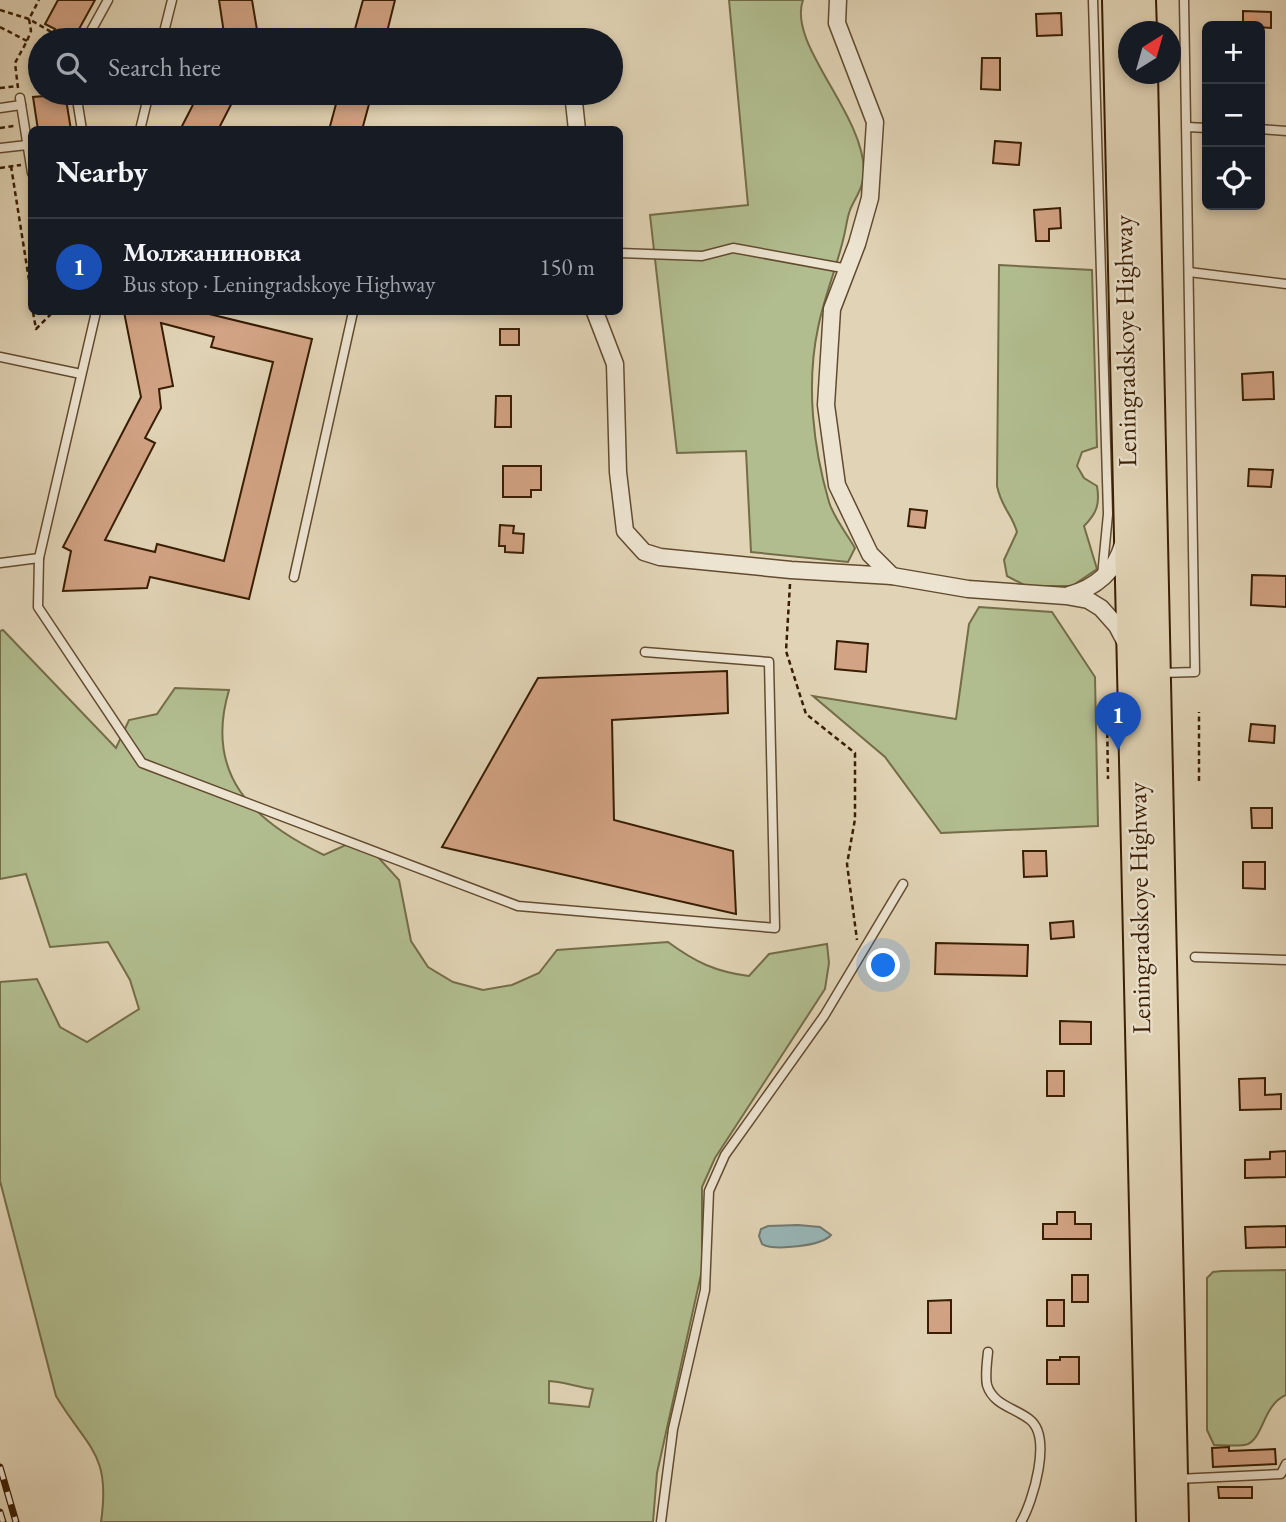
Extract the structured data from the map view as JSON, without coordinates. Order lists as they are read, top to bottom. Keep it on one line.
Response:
{"streets":{"highway":["Leningradskoye Highway"]},"north":"top right","page":{"map_buttons":["+","−"],"search":"Search here","heading":"Nearby","list":[{"mark":"1","name":"Молжаниновка","note":"Bus stop · Leningradskoye Highway","value":"150 m"}],"pins":"1"}}
